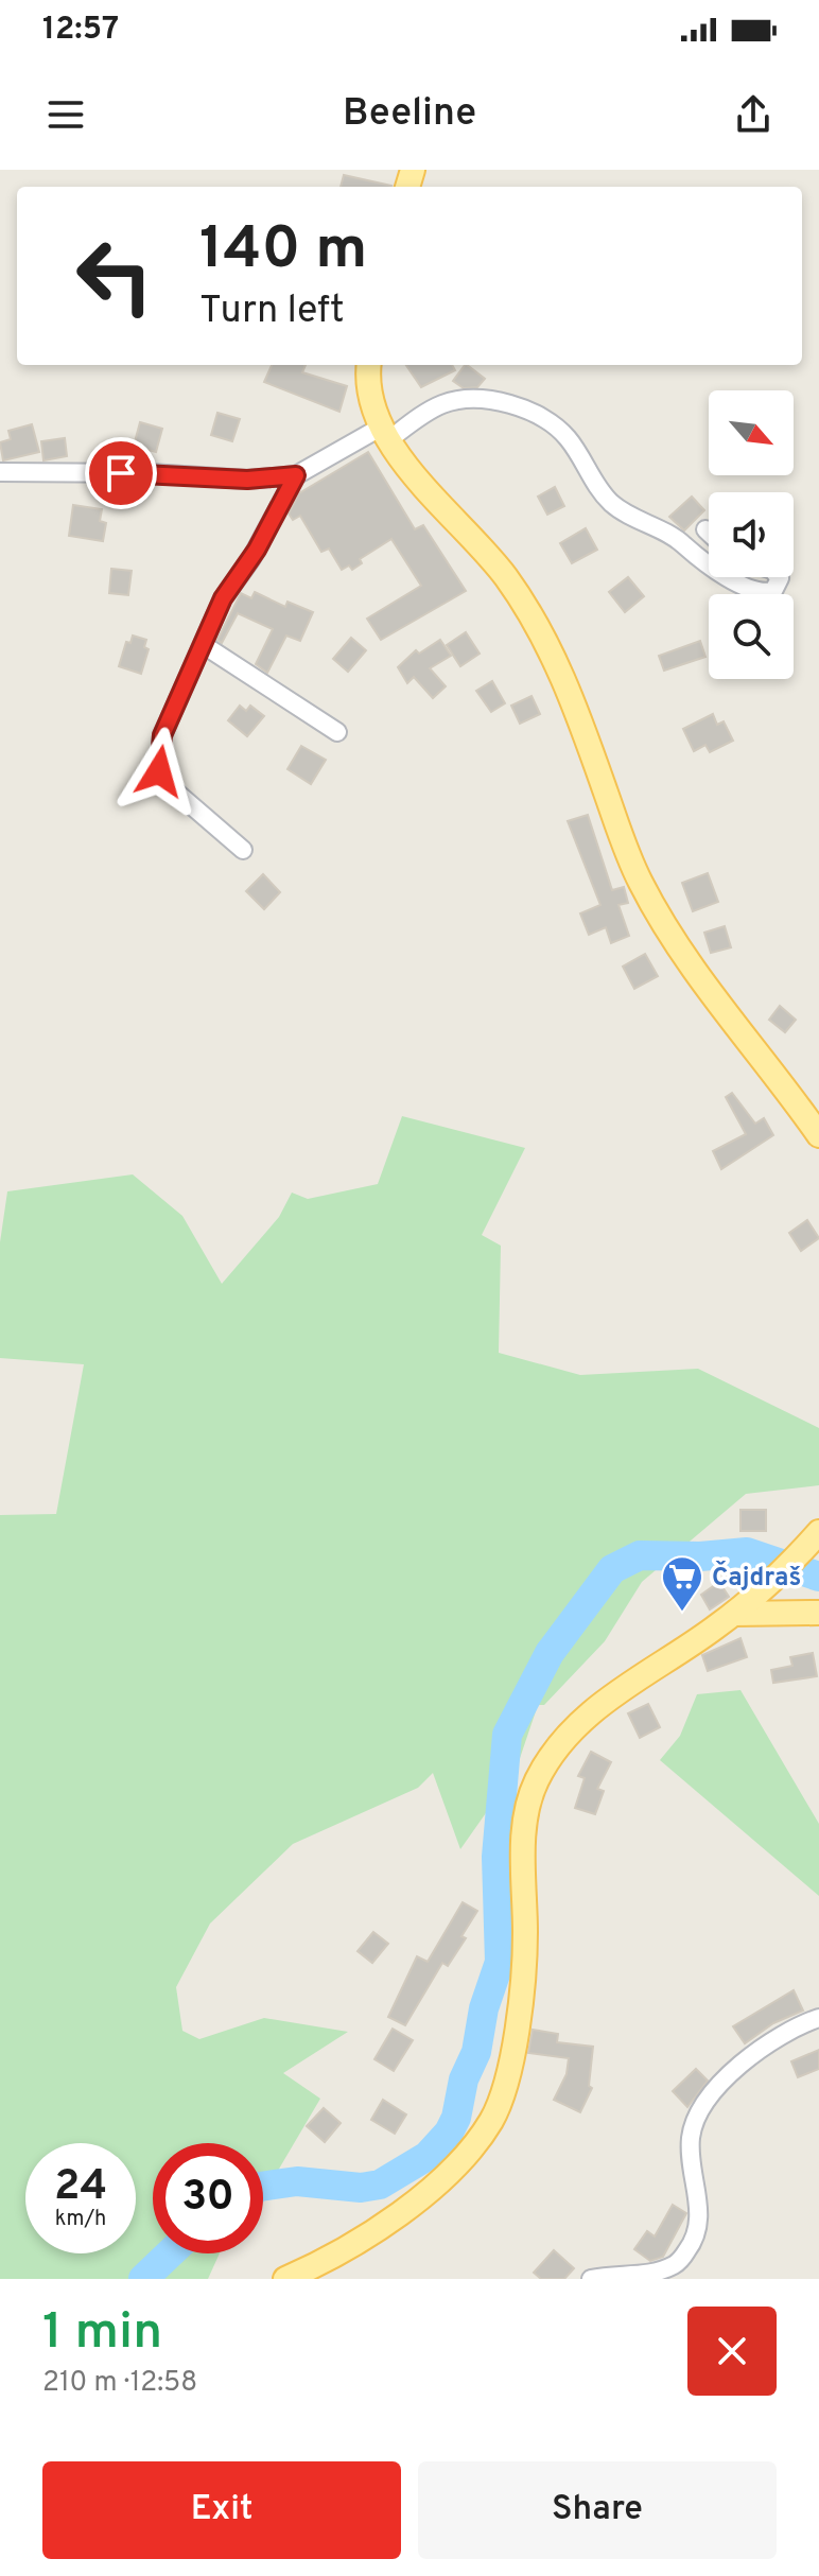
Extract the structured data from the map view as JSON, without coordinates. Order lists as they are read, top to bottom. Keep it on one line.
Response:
{"places":{"supermarket":["Čajdraš"]},"north":"bottom right","page":{"status":"12:57","header":"Beeline","turn":["140 m","Turn left"],"speed":"24 km/h","limit":"30","heading":["1 min","210 m · 12:58"],"buttons":["Exit","Share"]}}
